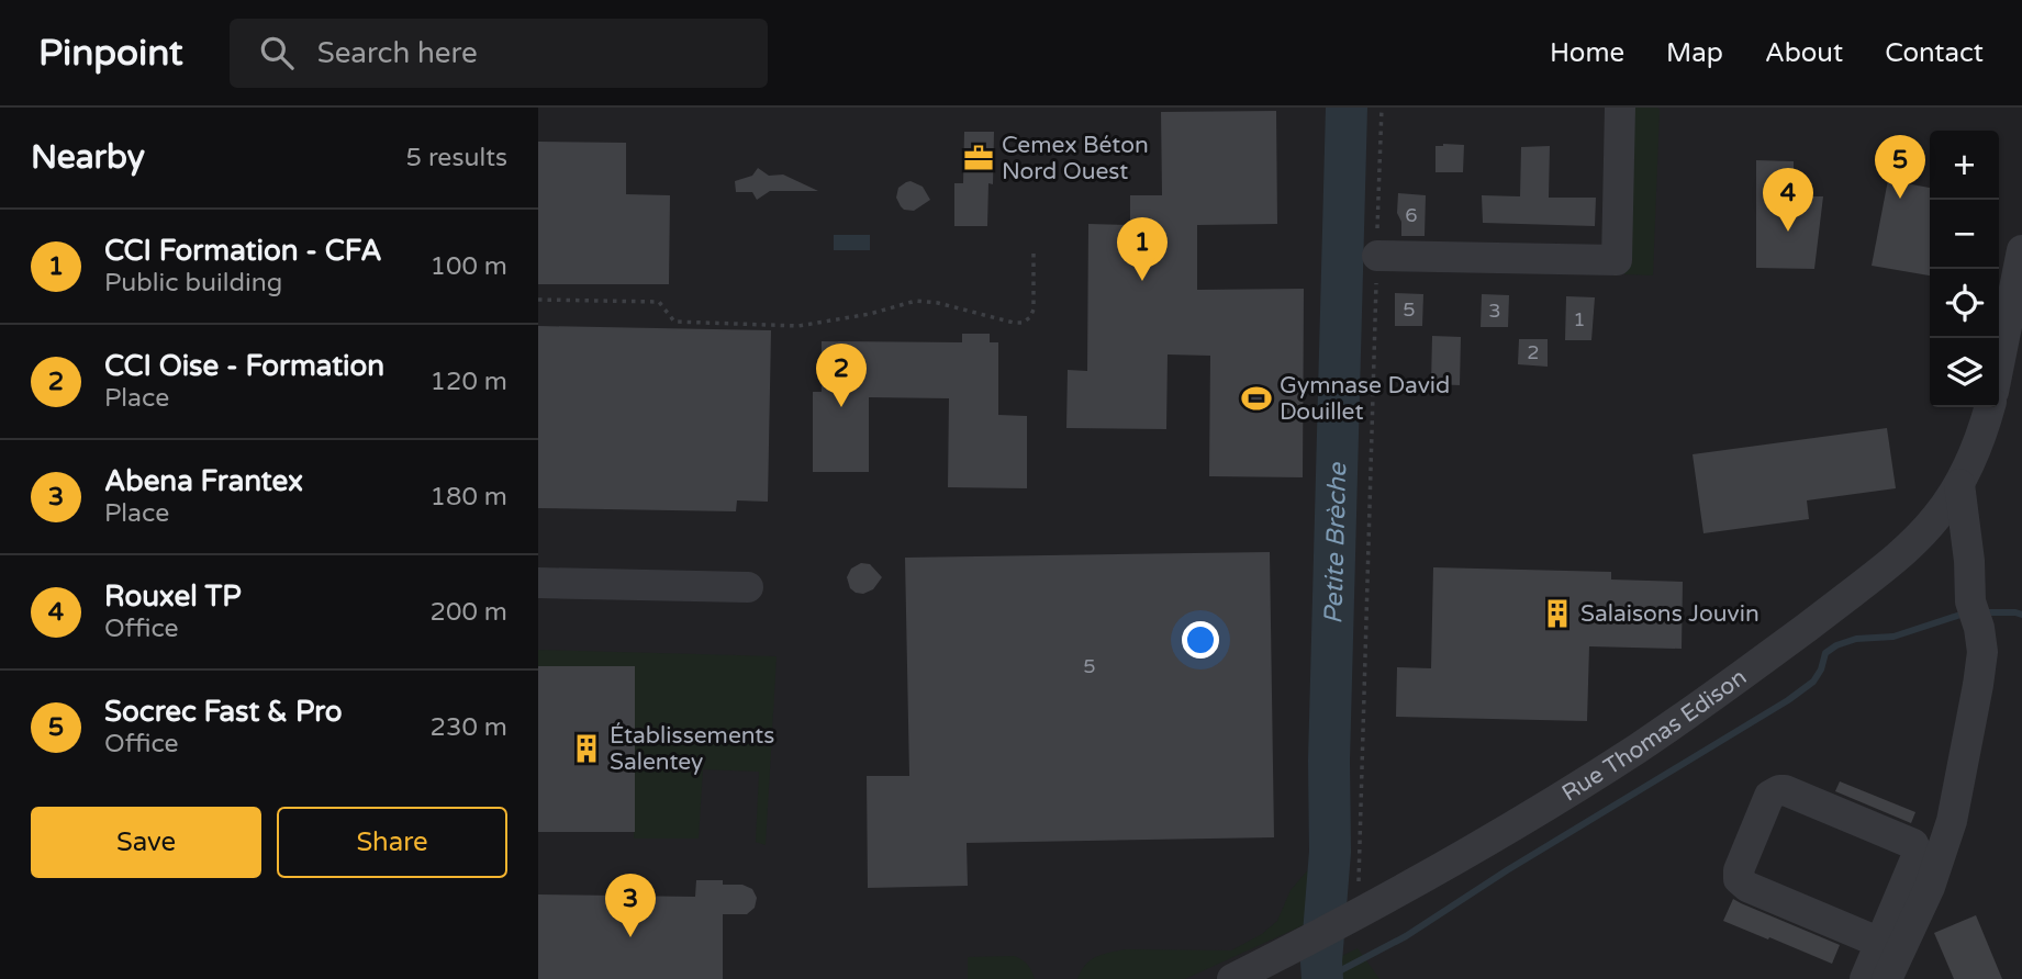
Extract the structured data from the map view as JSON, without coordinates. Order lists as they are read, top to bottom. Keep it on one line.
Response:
{"streets":{"street":["Rue Thomas Edison"]},"water":["Petite Brèche"],"places":{"office":["Cemex Béton Nord Ouest"],"sports":["Gymnase David Douillet"],"building":["Salaisons Jouvin","Établissements Salentey"]},"house_numbers":["6","5","3","1","2","5"],"page":{"header":"Pinpoint","search":"Search here","nav":["Home","Map","About","Contact"],"heading":["Nearby","5 results"],"map_buttons":["+","−"],"pins":["5","4","1","2","3"],"list":[{"mark":"1","name":"CCI Formation - CFA","note":"Public building","value":"100 m"},{"mark":"2","name":"CCI Oise - Formation","note":"Place","value":"120 m"},{"mark":"3","name":"Abena Frantex","note":"Place","value":"180 m"},{"mark":"4","name":"Rouxel TP","note":"Office","value":"200 m"},{"mark":"5","name":"Socrec Fast & Pro","note":"Office","value":"230 m"}],"buttons":["Save","Share"]}}
